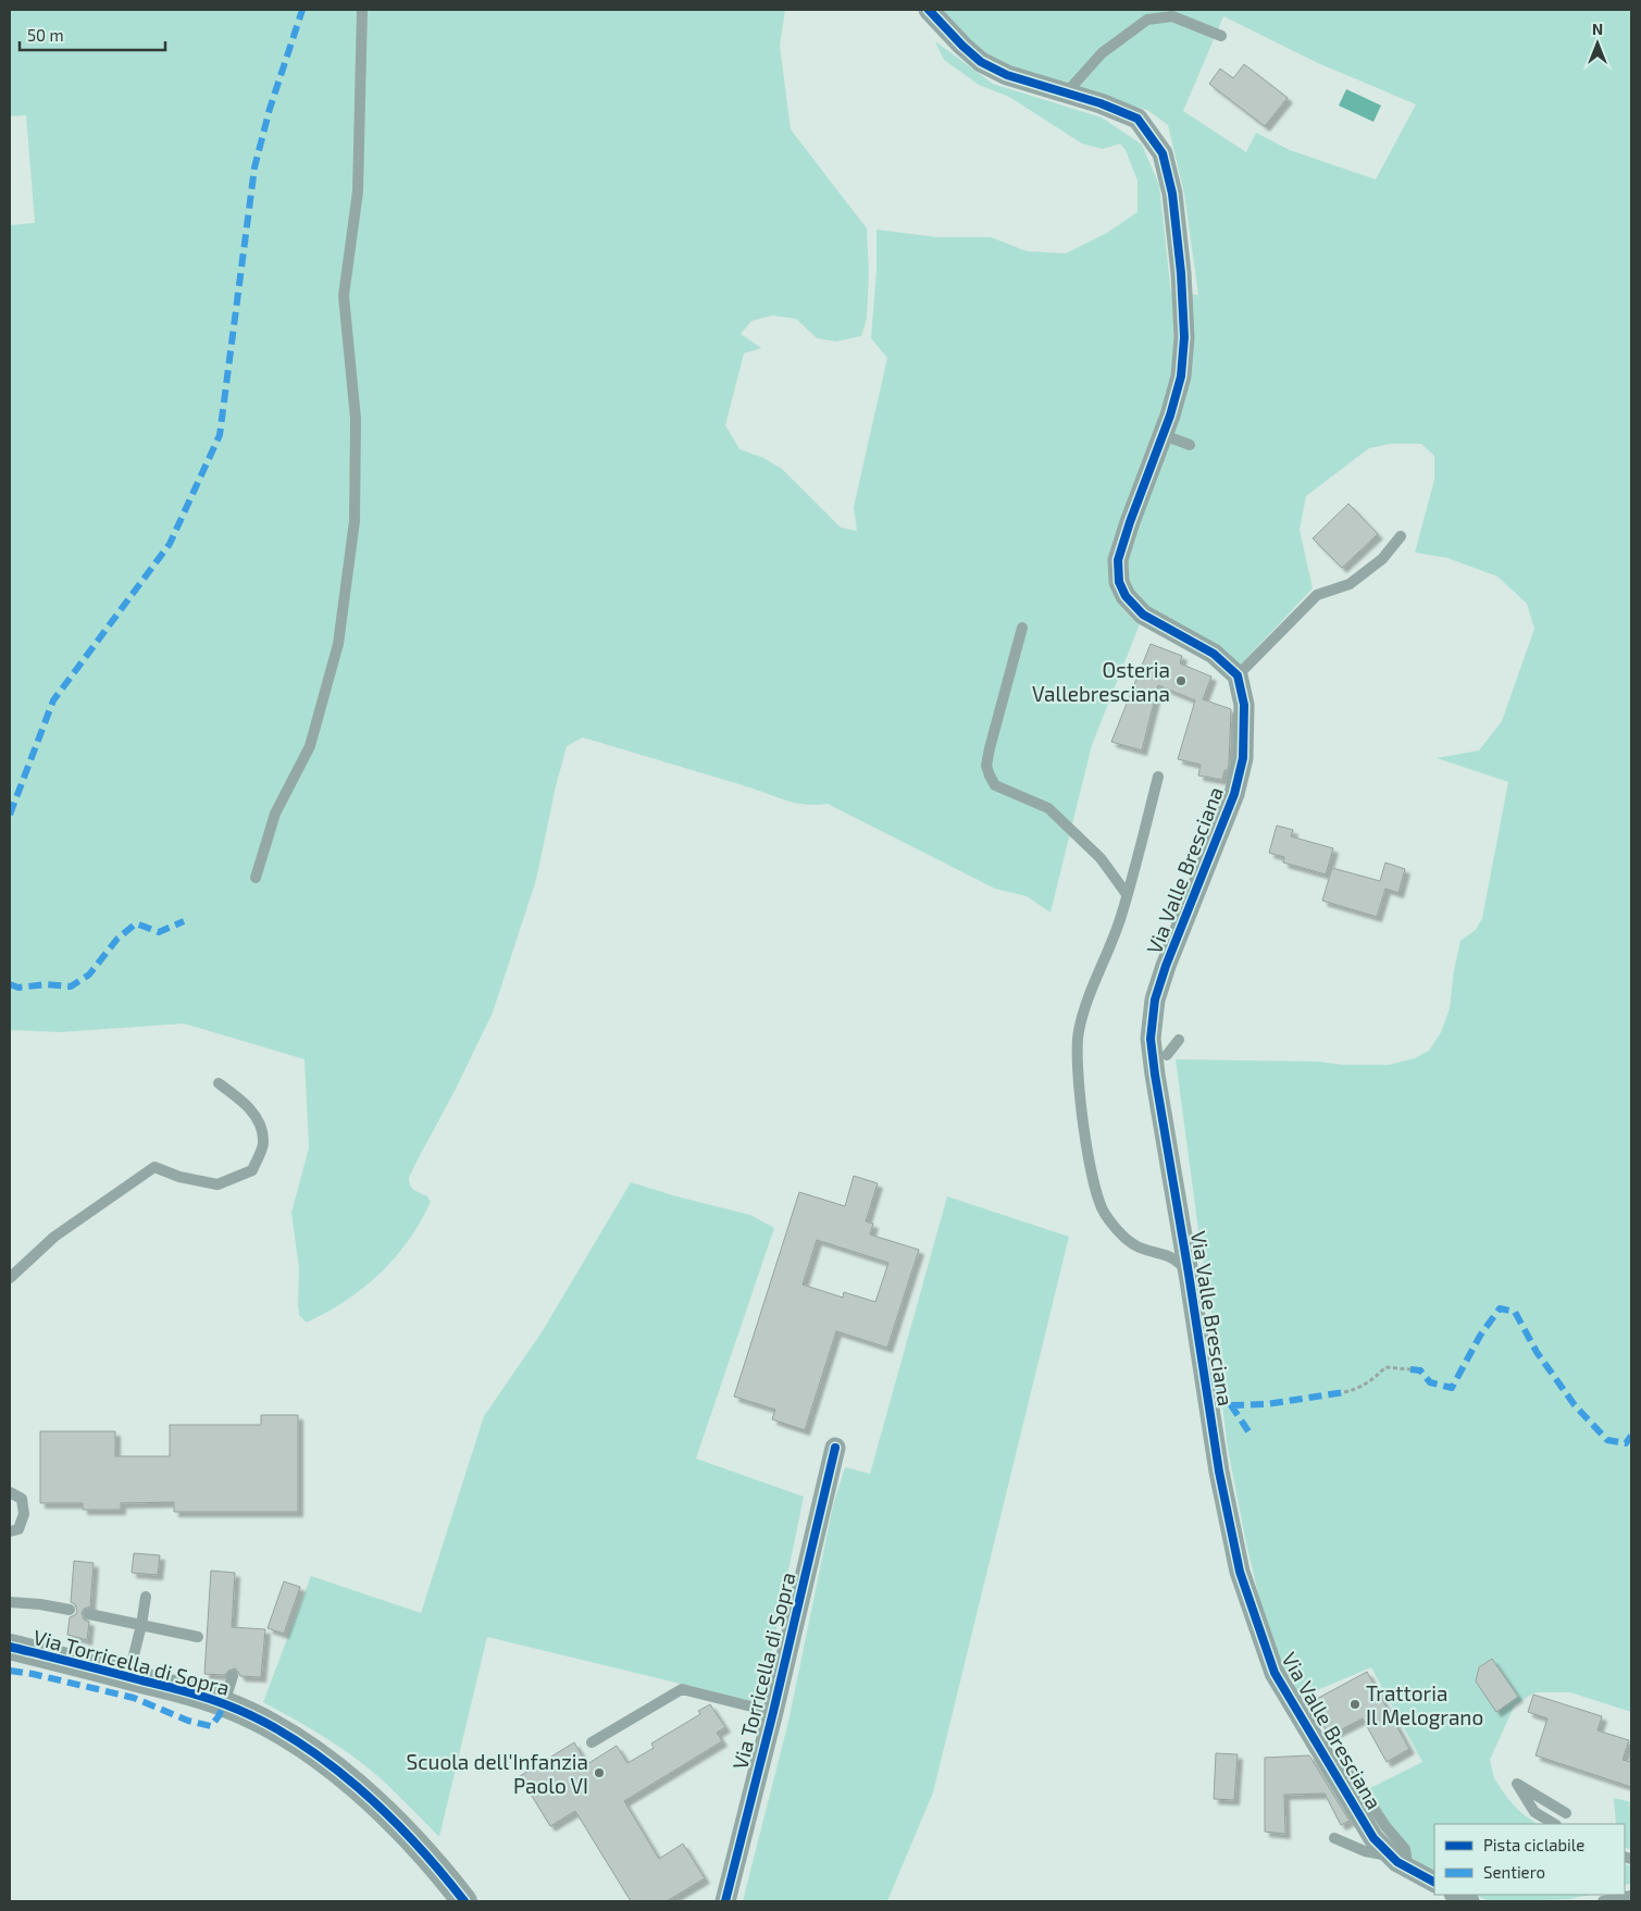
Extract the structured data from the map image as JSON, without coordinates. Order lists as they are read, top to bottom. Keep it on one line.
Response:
{"streets":{"street":["Via Valle Bresciana","Via Torricella di Sopra"]},"places":["Osteria Vallebresciana","Trattoria Il Melograno","Scuola dell'Infanzia Paolo VI"],"legend":["Pista ciclabile","Sentiero"],"scale_bar":"50 m","north":"top"}
